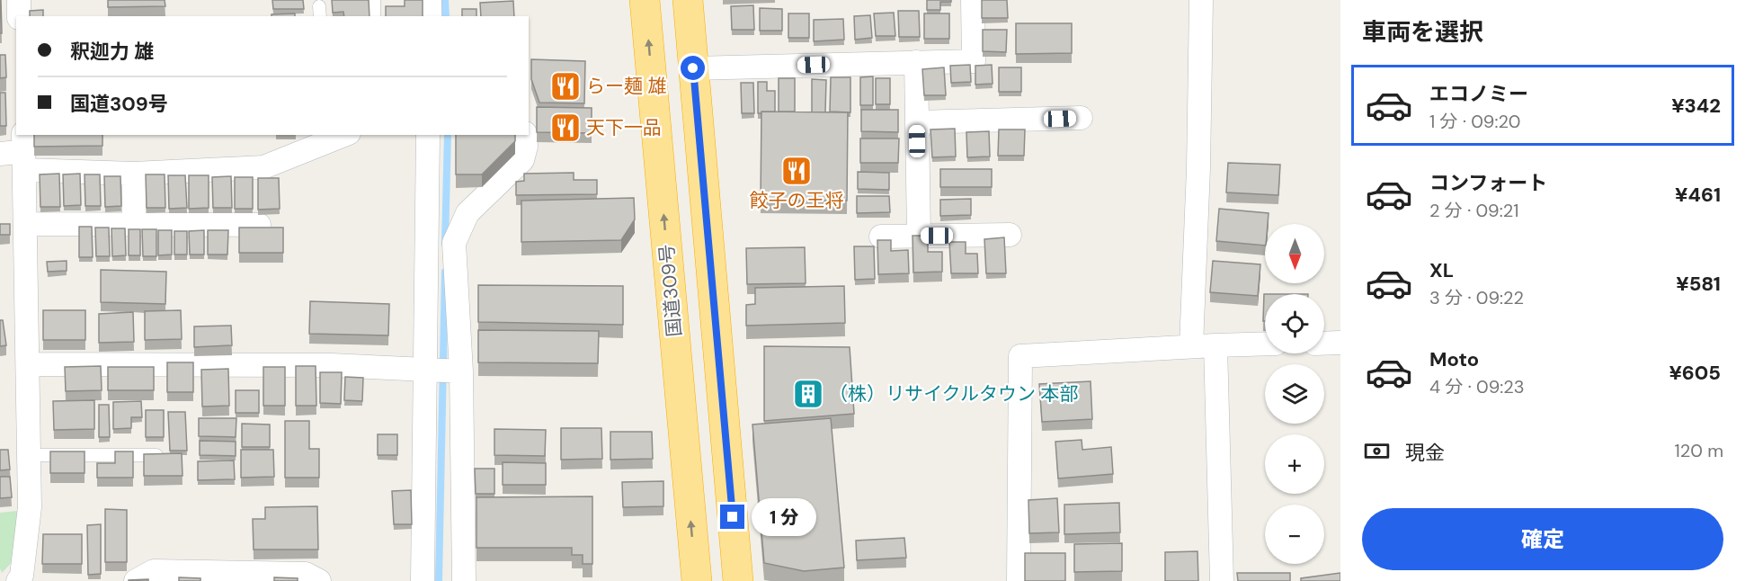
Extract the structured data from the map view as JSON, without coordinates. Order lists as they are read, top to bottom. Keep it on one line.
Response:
{"streets":{"highway":["国道309号"]},"places":{"restaurant":["らー麺 雄","天下一品","餃子の王将"],"building":["（株）リサイクルタウン 本部"]},"north":"bottom","page":{"heading":"車両を選択","banner":["釈迦力 雄","国道309号"],"list":[{"name":"エコノミー","note":"1 分 · 09:20","value":"¥342"},{"name":"コンフォート","note":"2 分 · 09:21","value":"¥461"},{"name":"XL","note":"3 分 · 09:22","value":"¥581"},{"name":"Moto","note":"4 分 · 09:23","value":"¥605"}],"map_buttons":["+","−"],"pay":["現金","120 m"],"buttons":"確定","bubble":"1 分"}}
